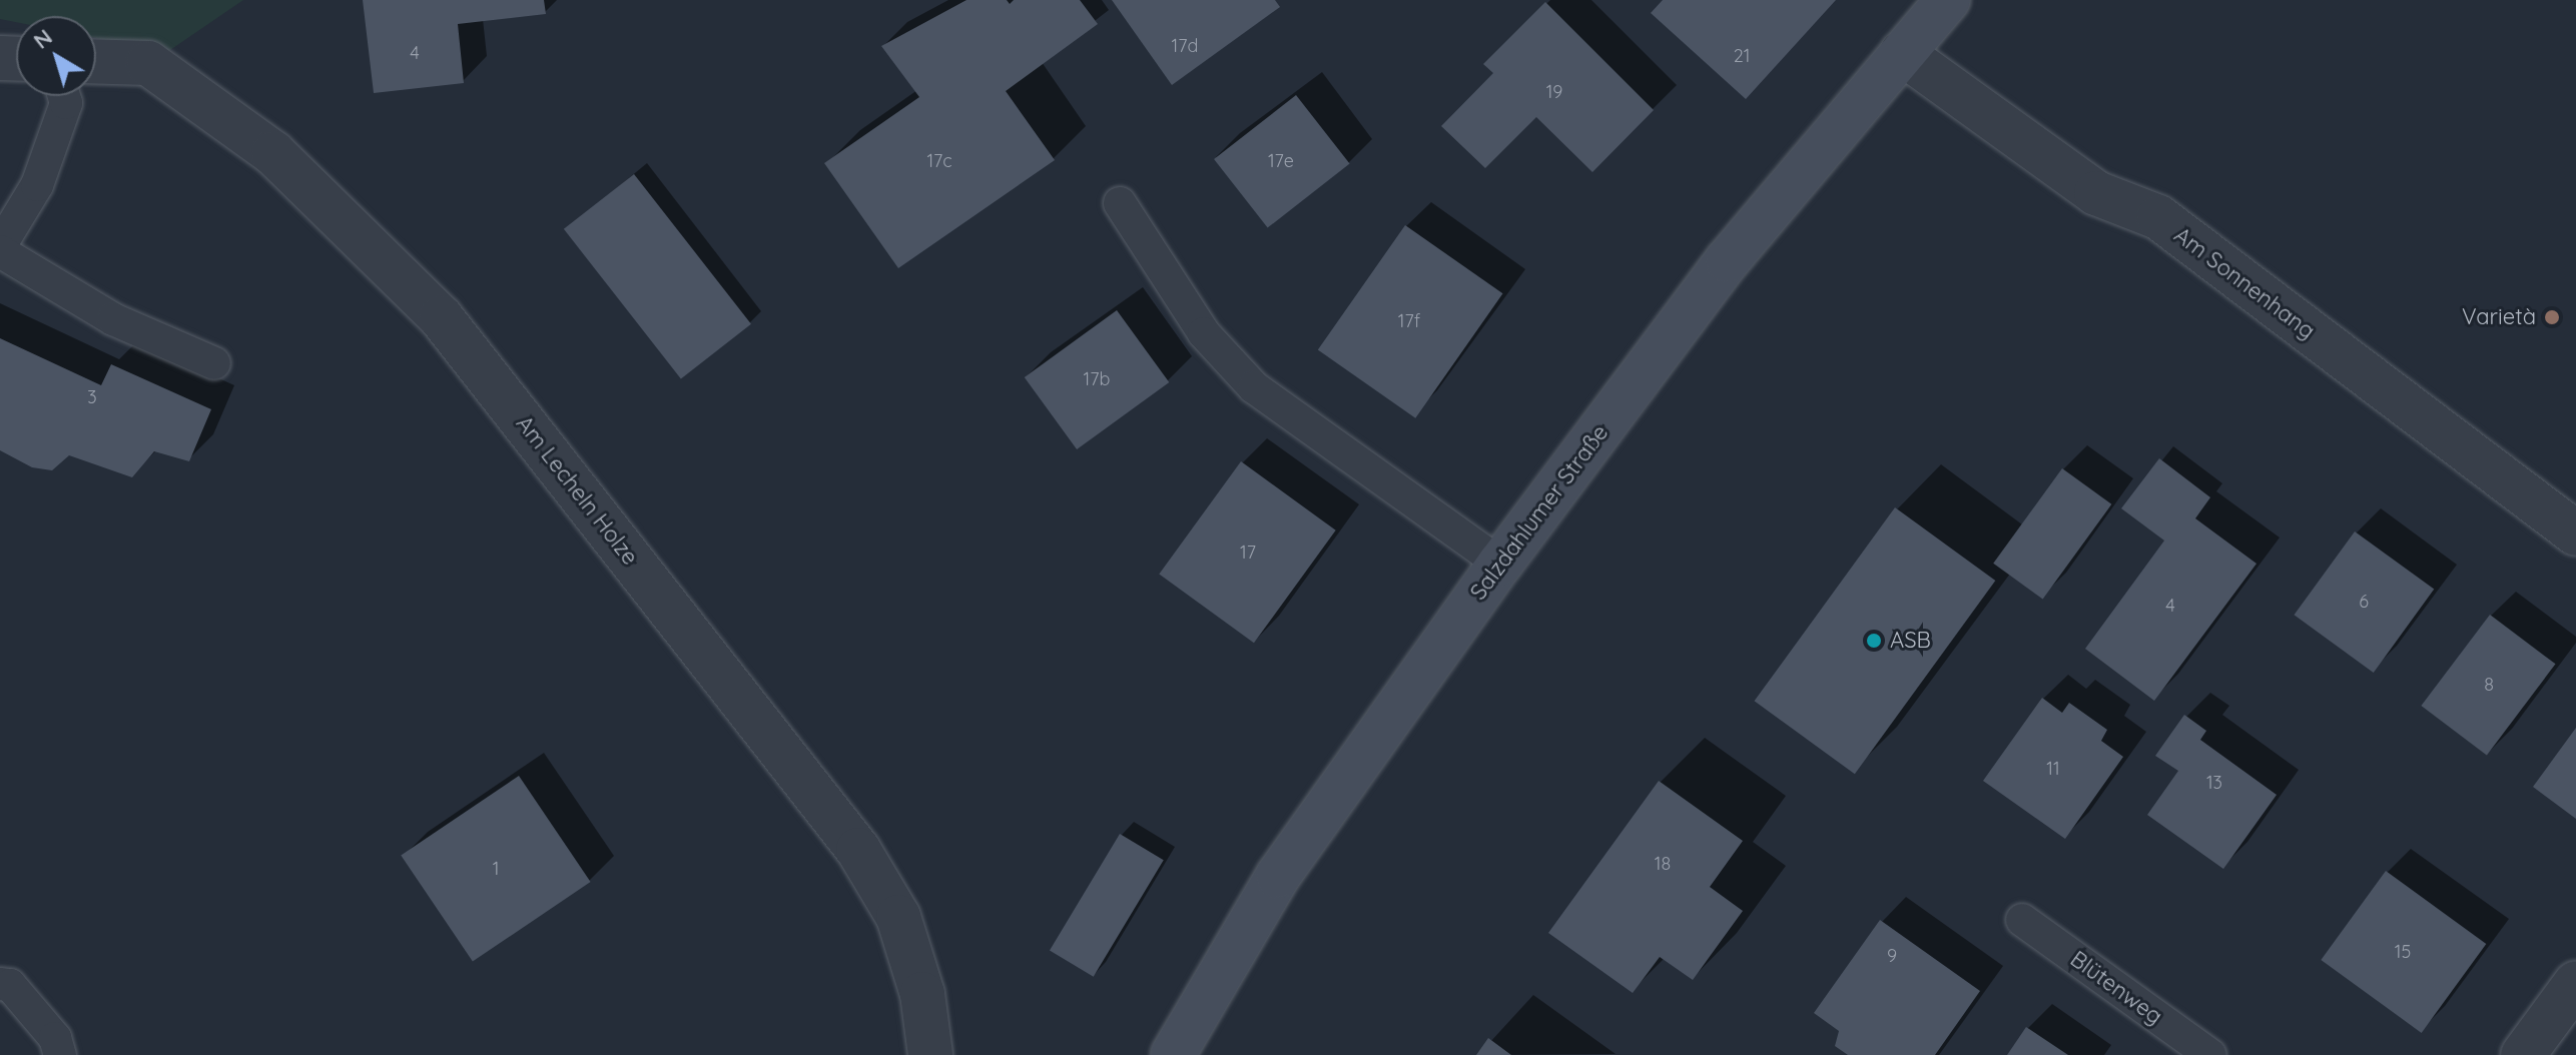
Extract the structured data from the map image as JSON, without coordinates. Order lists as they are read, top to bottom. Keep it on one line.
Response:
{"streets":{"main road":["Salzdahlumer Straße"],"street":["Am Sonnenhang","Am Lecheln Holze"],"lane":["Blütenweg"]},"crossings":[["Am Sonnenhang","Salzdahlumer Straße"]],"places":["Varietà","ASB"],"house_numbers":["17d","4","21","19","17c","17e","17f","17b","3","17","6","4","8","11","13","18","1","15","9"],"north":"top left"}
